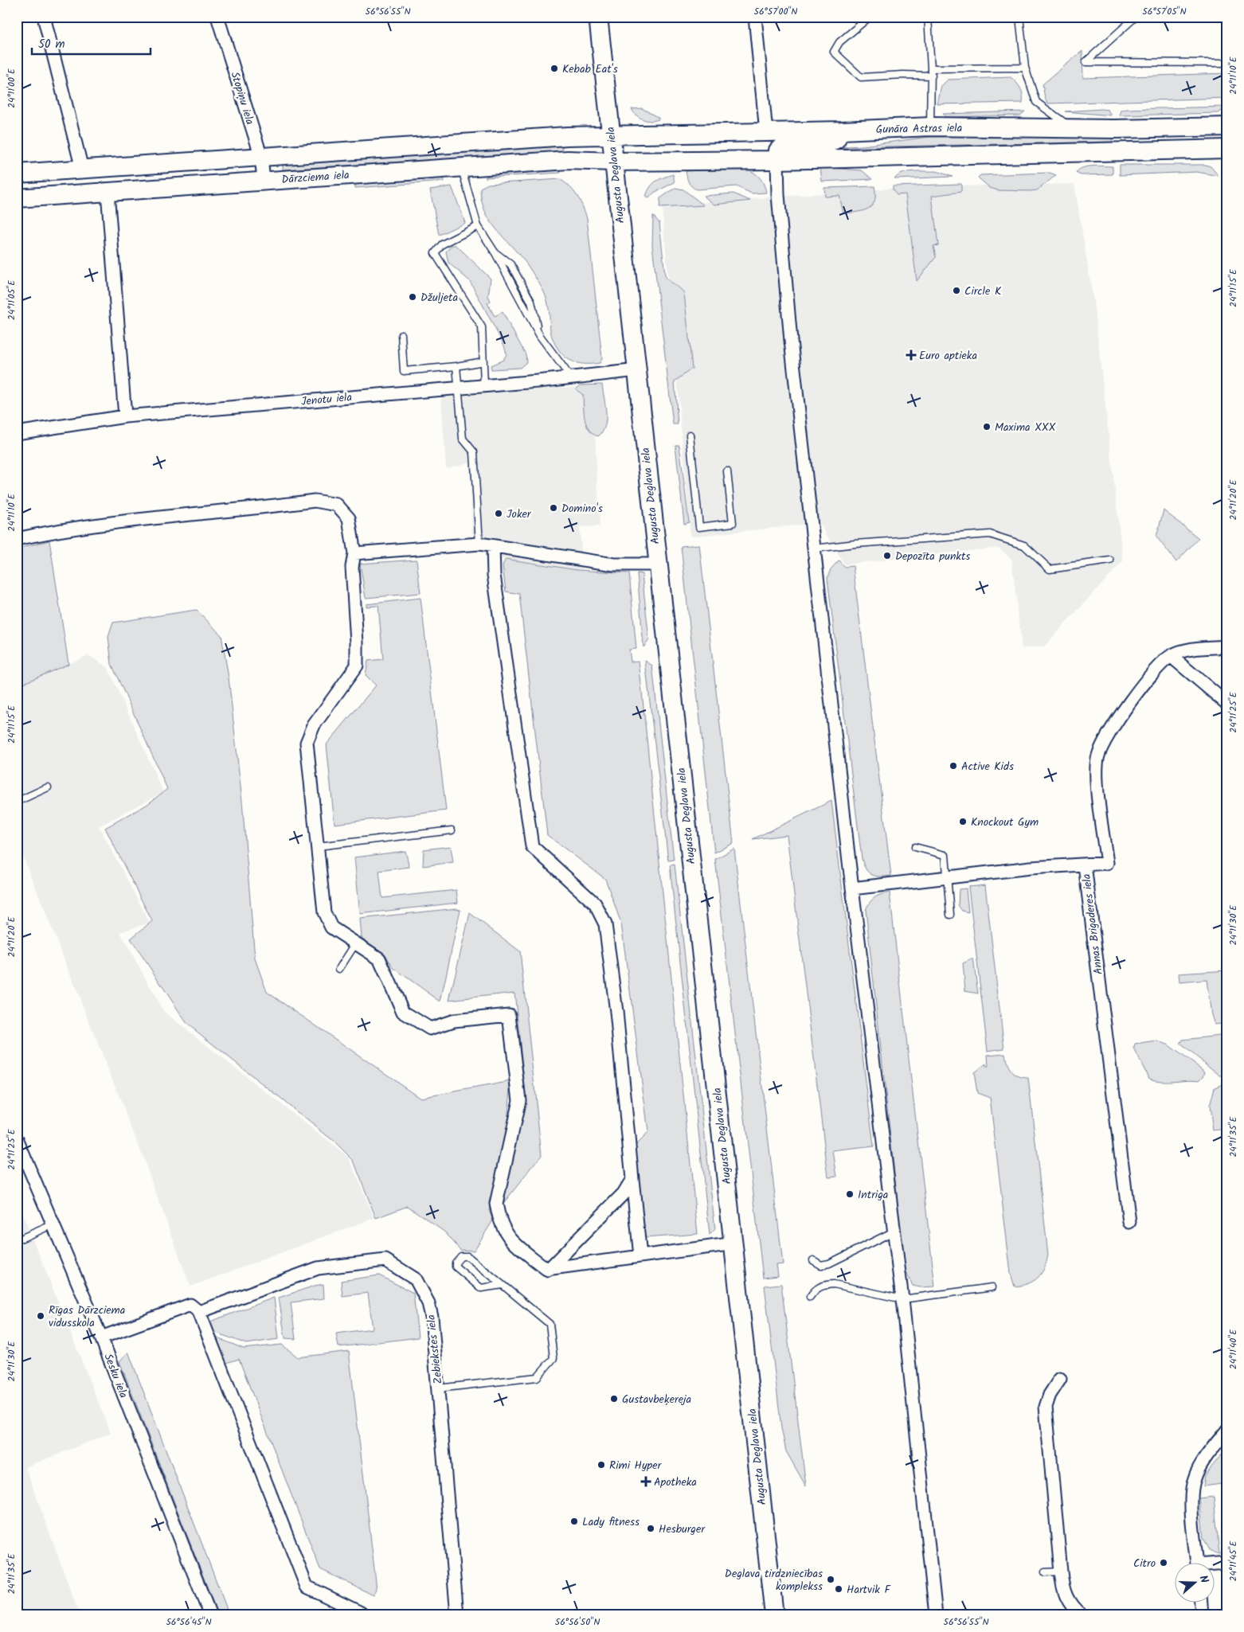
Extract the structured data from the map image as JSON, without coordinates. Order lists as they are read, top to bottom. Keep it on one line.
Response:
{"streets":{"main road":["Gunāra Astras iela","Augusta Deglava iela","Dārzciema iela"],"street":["Stopiņu iela","Jenotu iela","Annas Brigaderes iela","Zebiekstes iela","Sesku iela"]},"crossings":[["Stopiņu iela","Dārzciema iela"],["Gunāra Astras iela","Augusta Deglava iela"],["Augusta Deglava iela","Dārzciema iela"],["Augusta Deglava iela","Jenotu iela"]],"places":{"other":["Kebab Eat's","Circle K","Džuljeta","Maxima XXX","Domino's","Joker","Depozīta punkts","Active Kids","Knockout Gym","Intriga","Rīgas Dārzciema vidusskola","Gustavbeķereja","Rimi Hyper","Lady fitness","Hesburger","Citro","Deglava tirdzniecības komplekss","Hartvik F"],"health":["Euro aptieka","Apotheka"]},"scale_bar":"50 m","north":"right","coordinates":["56°56'55\"N","56°57'00\"N","56°57'05\"N","24°11'10\"E","24°11'00\"E","24°11'15\"E","24°11'05\"E","24°11'20\"E","24°11'25\"E","24°11'30\"E","24°11'35\"E","24°11'40\"E","24°11'45\"E","56°56'45\"N","56°56'50\"N"]}
